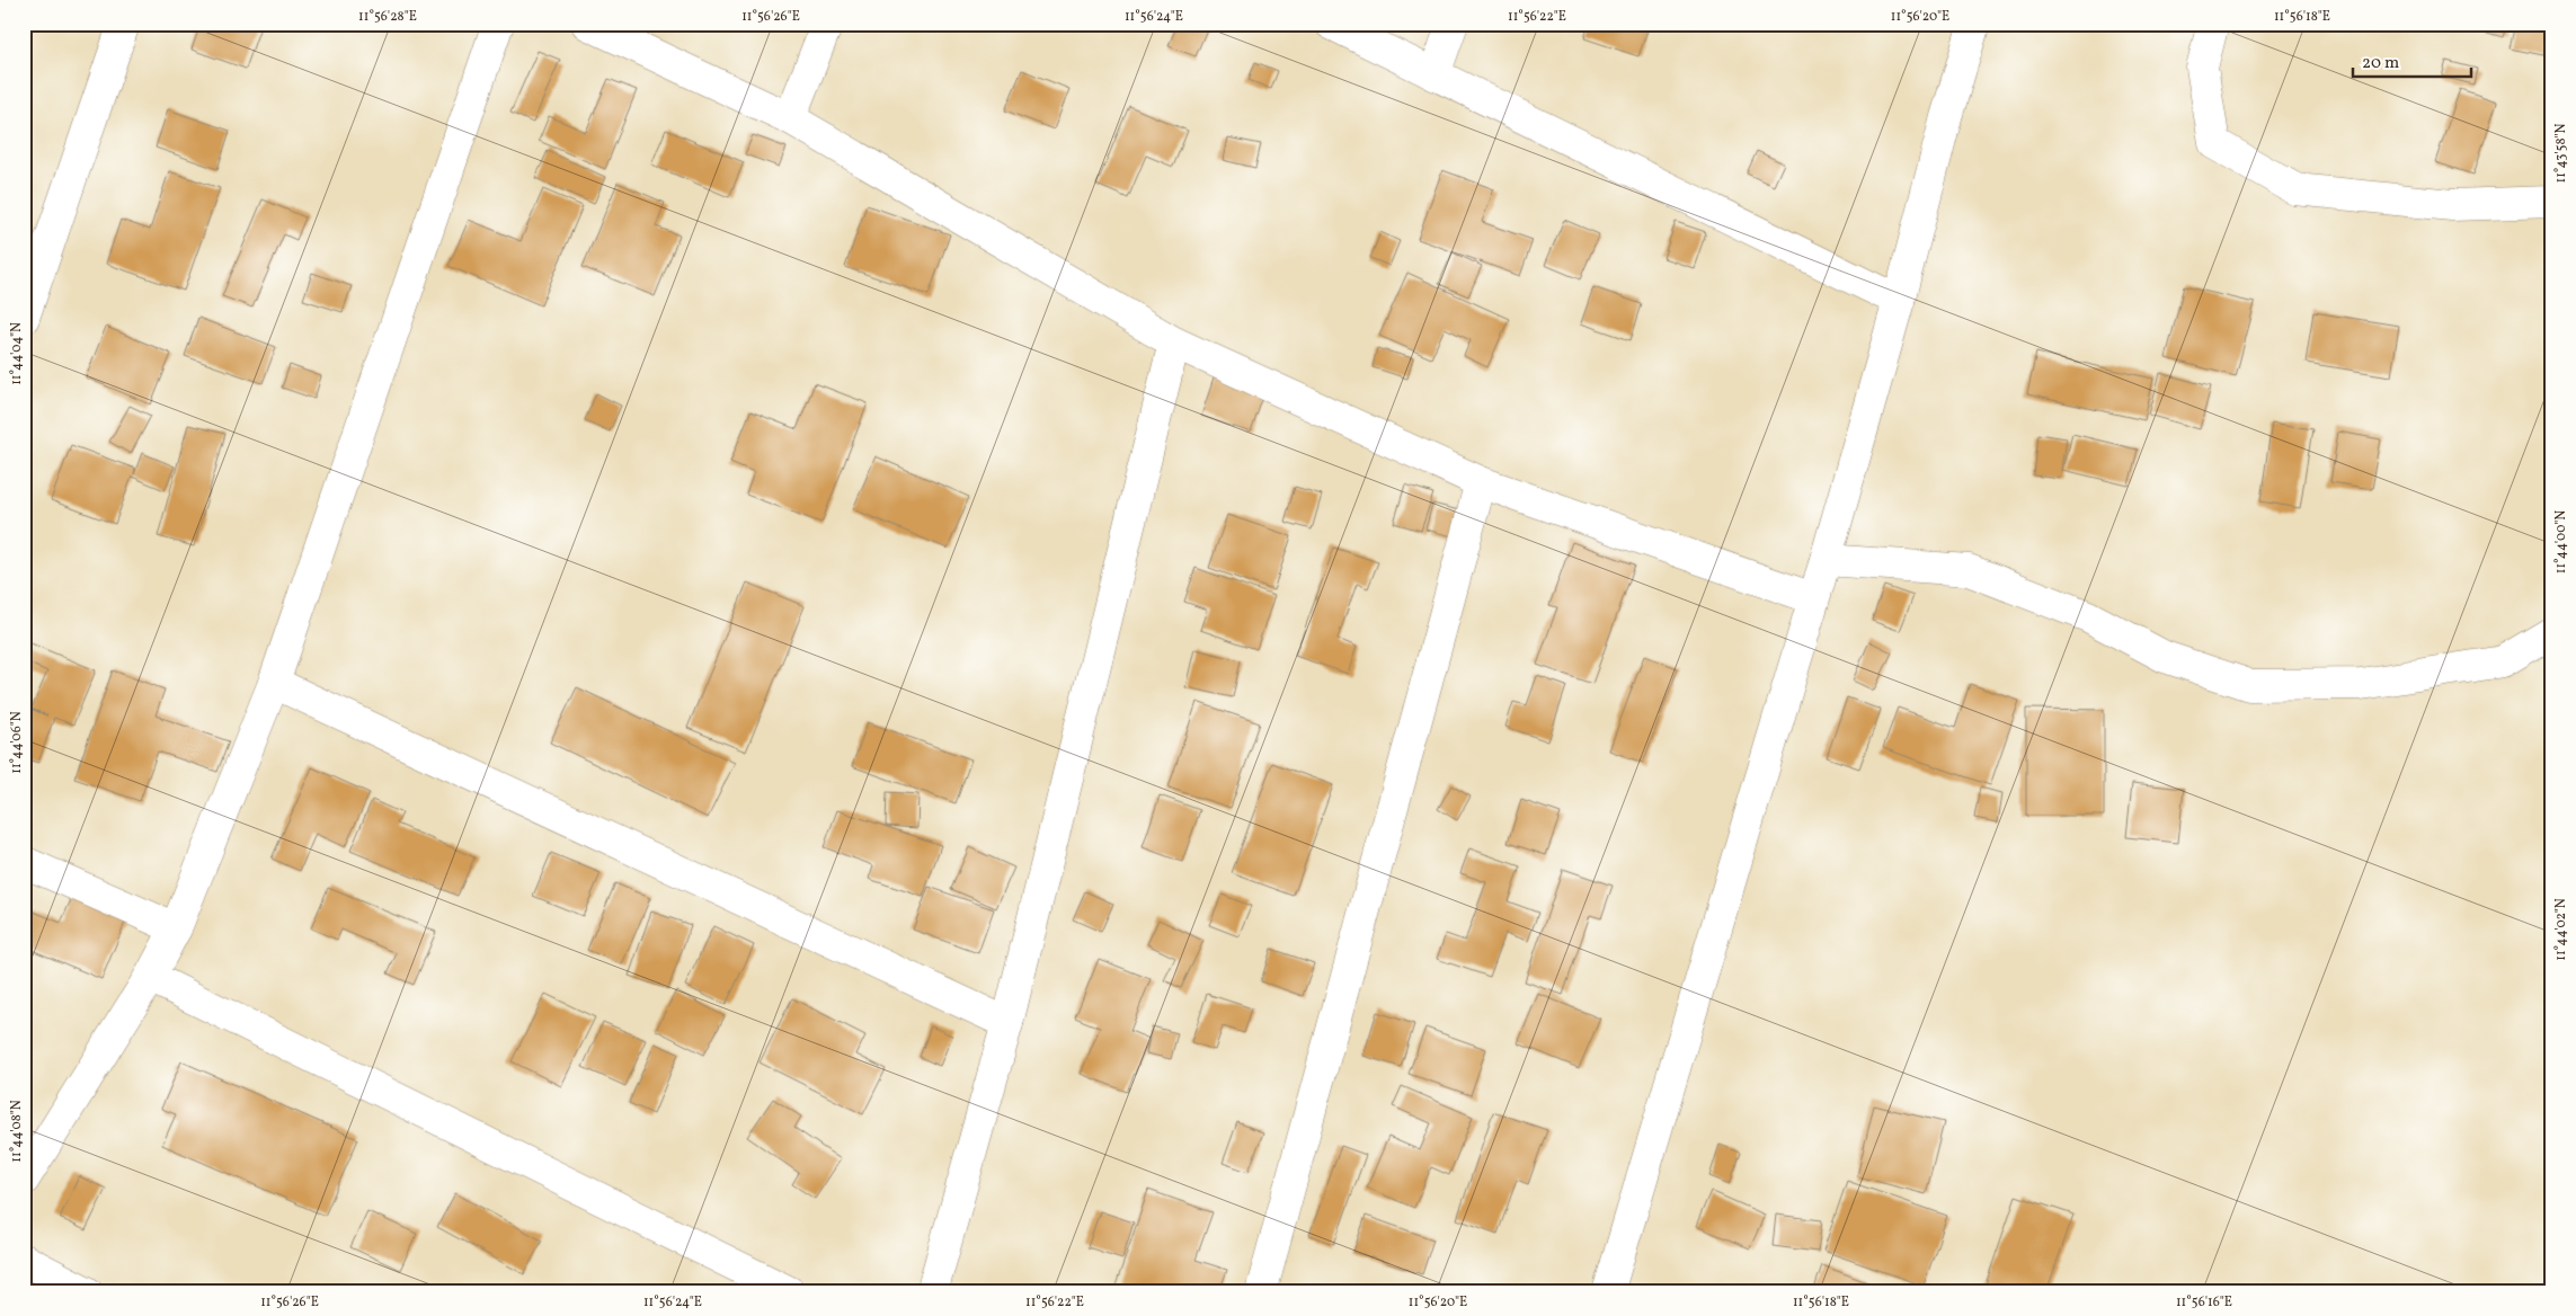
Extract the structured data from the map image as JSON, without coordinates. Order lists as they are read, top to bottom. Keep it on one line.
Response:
{"scale_bar":"20 m","coordinates":["11°56'28\"E","11°56'26\"E","11°56'24\"E","11°56'22\"E","11°56'20\"E","11°56'18\"E","11°43'58\"N","11°44'04\"N","11°44'00\"N","11°44'06\"N","11°44'02\"N","11°44'08\"N","11°56'16\"E"]}
